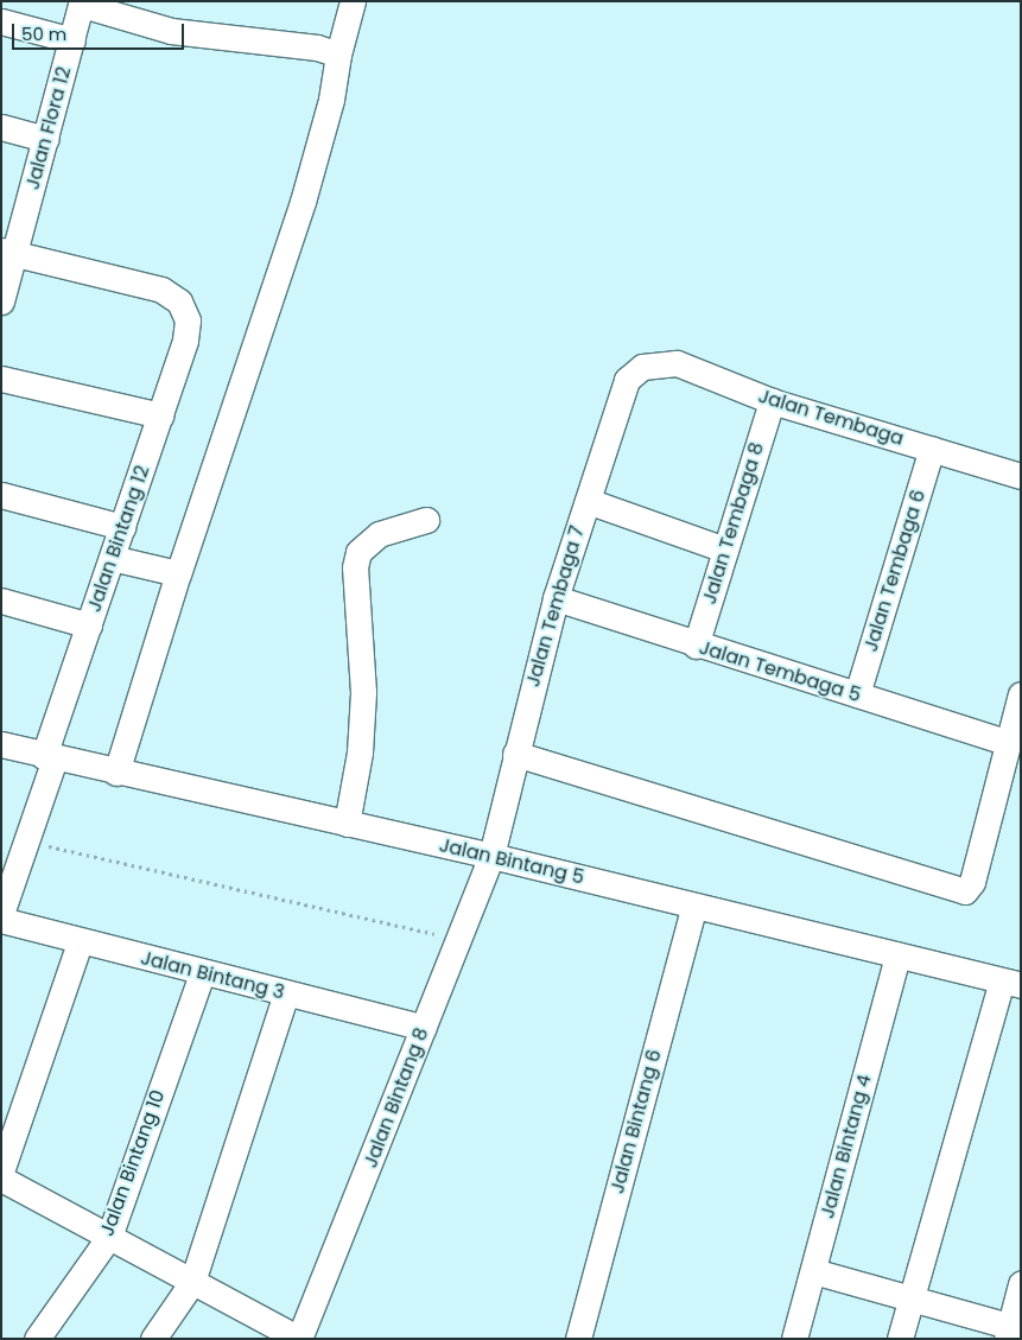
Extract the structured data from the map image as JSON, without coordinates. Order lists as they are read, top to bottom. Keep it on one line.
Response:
{"streets":{"street":["Jalan Flora 12","Jalan Tembaga","Jalan Tembaga 8","Jalan Bintang 12","Jalan Tembaga 6","Jalan Tembaga 7","Jalan Tembaga 5","Jalan Bintang 5","Jalan Bintang 3","Jalan Bintang 8","Jalan Bintang 6","Jalan Bintang 4","Jalan Bintang 10"]},"crossings":[["Jalan Flora 12","Jalan Bintang 12"],["Jalan Tembaga","Jalan Tembaga 8"],["Jalan Tembaga","Jalan Tembaga 6"],["Jalan Tembaga","Jalan Tembaga 7"],["Jalan Tembaga 8","Jalan Tembaga 5"],["Jalan Bintang 12","Jalan Bintang 5"],["Jalan Tembaga 6","Jalan Tembaga 5"],["Jalan Tembaga 7","Jalan Tembaga 5"],["Jalan Tembaga 7","Jalan Bintang 5"],["Jalan Tembaga 7","Jalan Bintang 8"],["Jalan Bintang 5","Jalan Bintang 8"],["Jalan Bintang 5","Jalan Bintang 6"],["Jalan Bintang 5","Jalan Bintang 4"],["Jalan Bintang 3","Jalan Bintang 8"],["Jalan Bintang 3","Jalan Bintang 10"]],"scale_bar":"50 m"}
